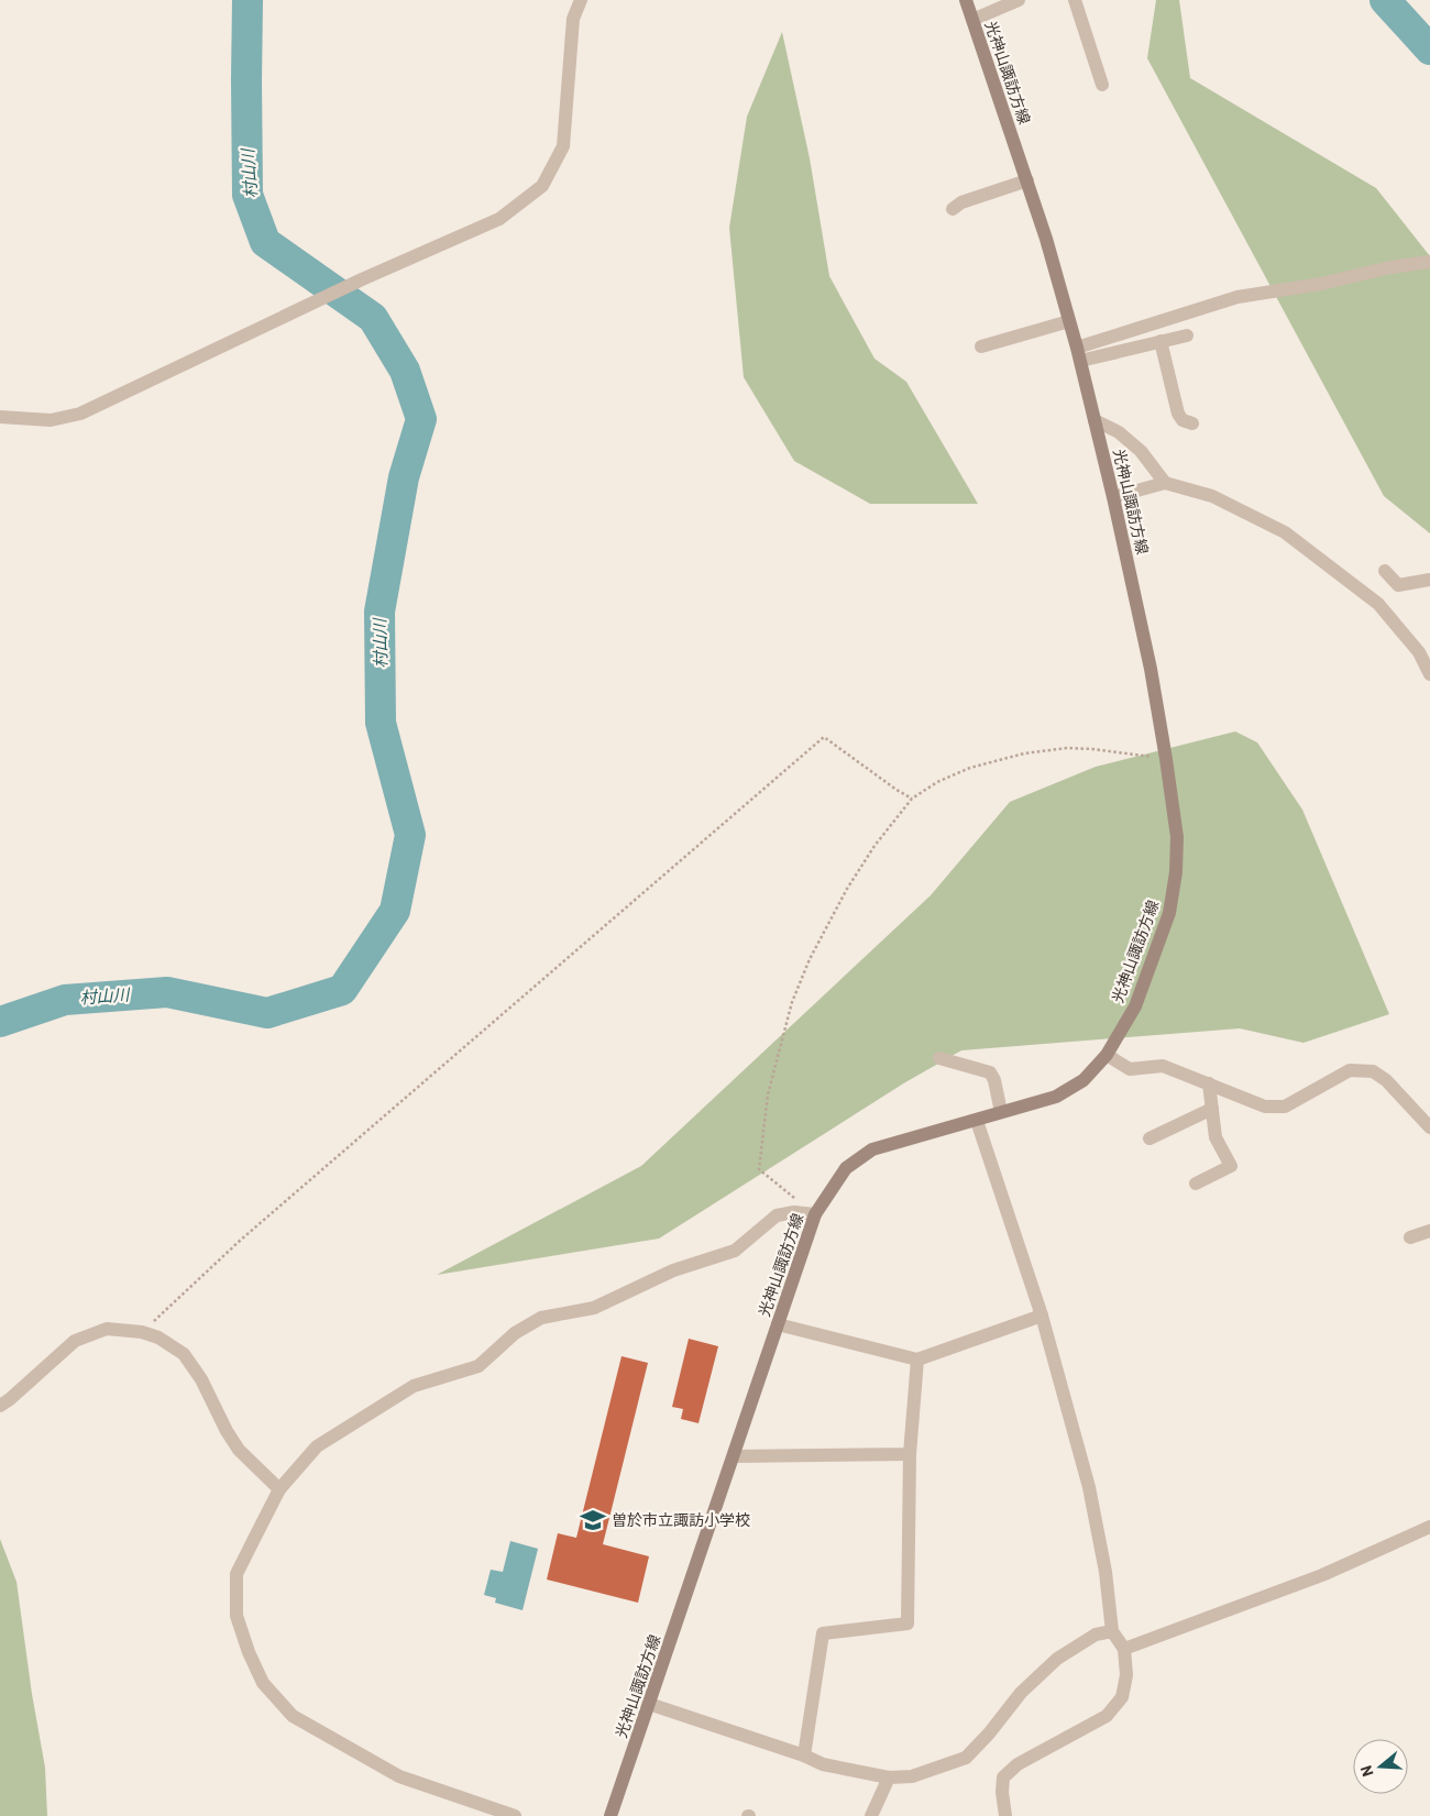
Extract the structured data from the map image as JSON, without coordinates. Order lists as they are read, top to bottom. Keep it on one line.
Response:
{"streets":{"main road":["光神山諏訪方線"]},"water":["村山川"],"places":{"school or university":["曽於市立諏訪小学校"]},"north":"left"}
